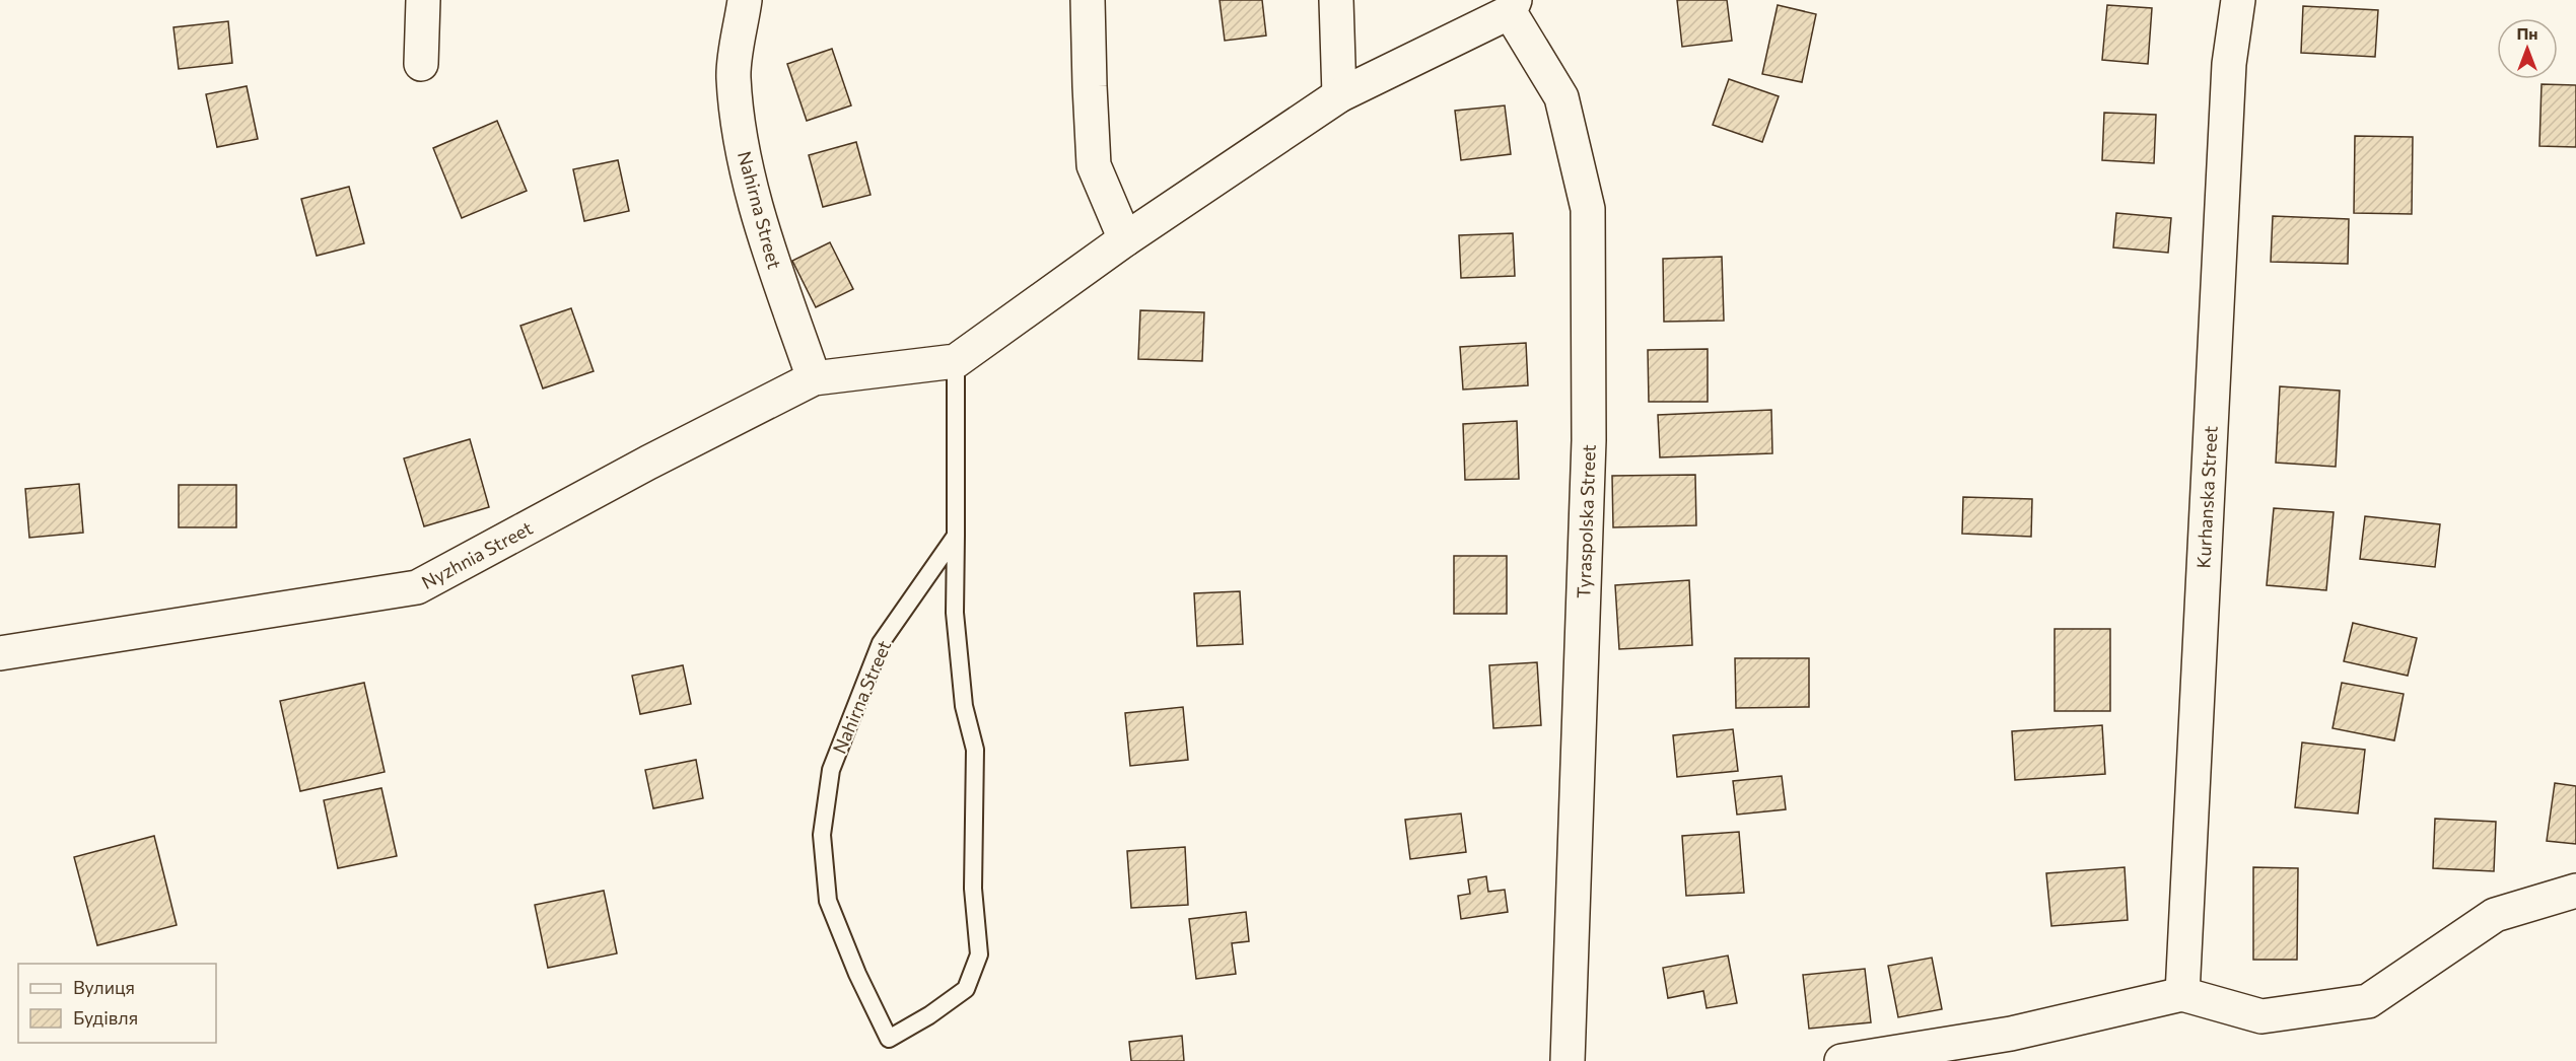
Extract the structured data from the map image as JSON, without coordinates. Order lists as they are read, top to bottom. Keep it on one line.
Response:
{"streets":{"street":["Nahirna Street","Kurhanska Street","Tyraspolska Street","Nyzhnia Street"]},"crossings":[["Nahirna Street","Nyzhnia Street"]],"legend":["Вулиця","Будівля"],"north":"top"}
